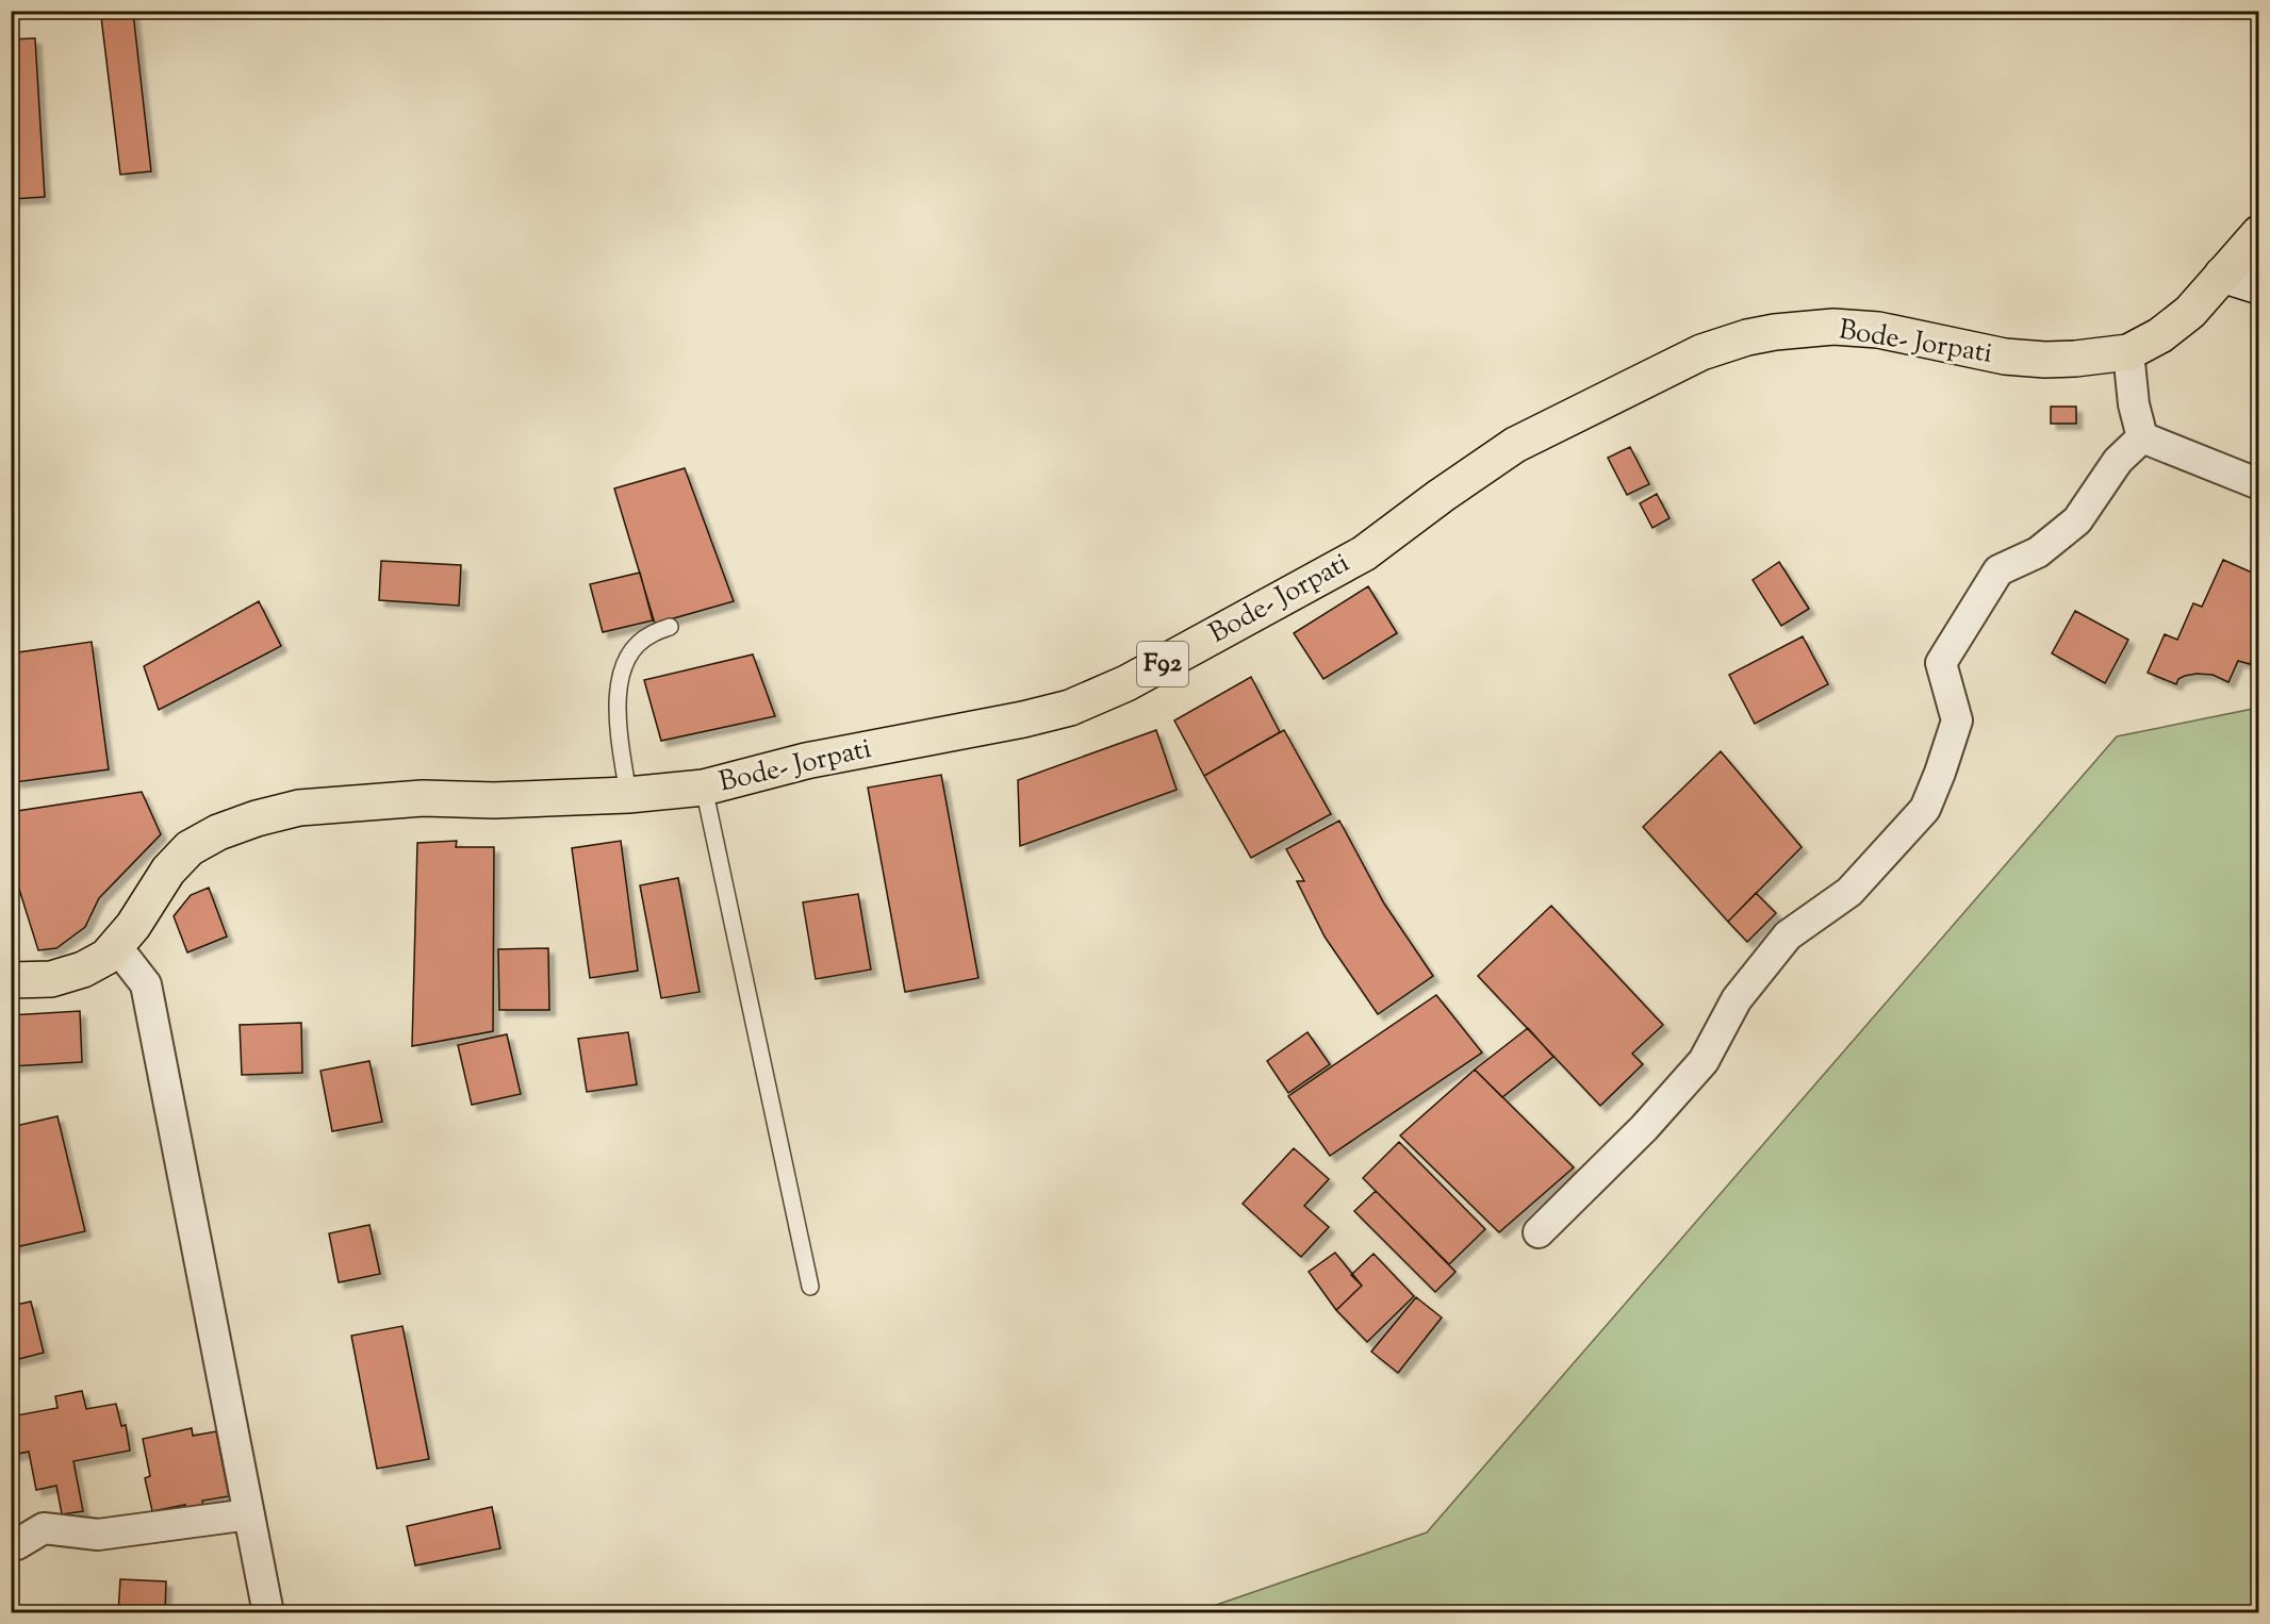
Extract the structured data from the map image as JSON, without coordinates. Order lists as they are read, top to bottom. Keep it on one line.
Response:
{"streets":{"main road":["Bode- Jorpati","F92"]}}
